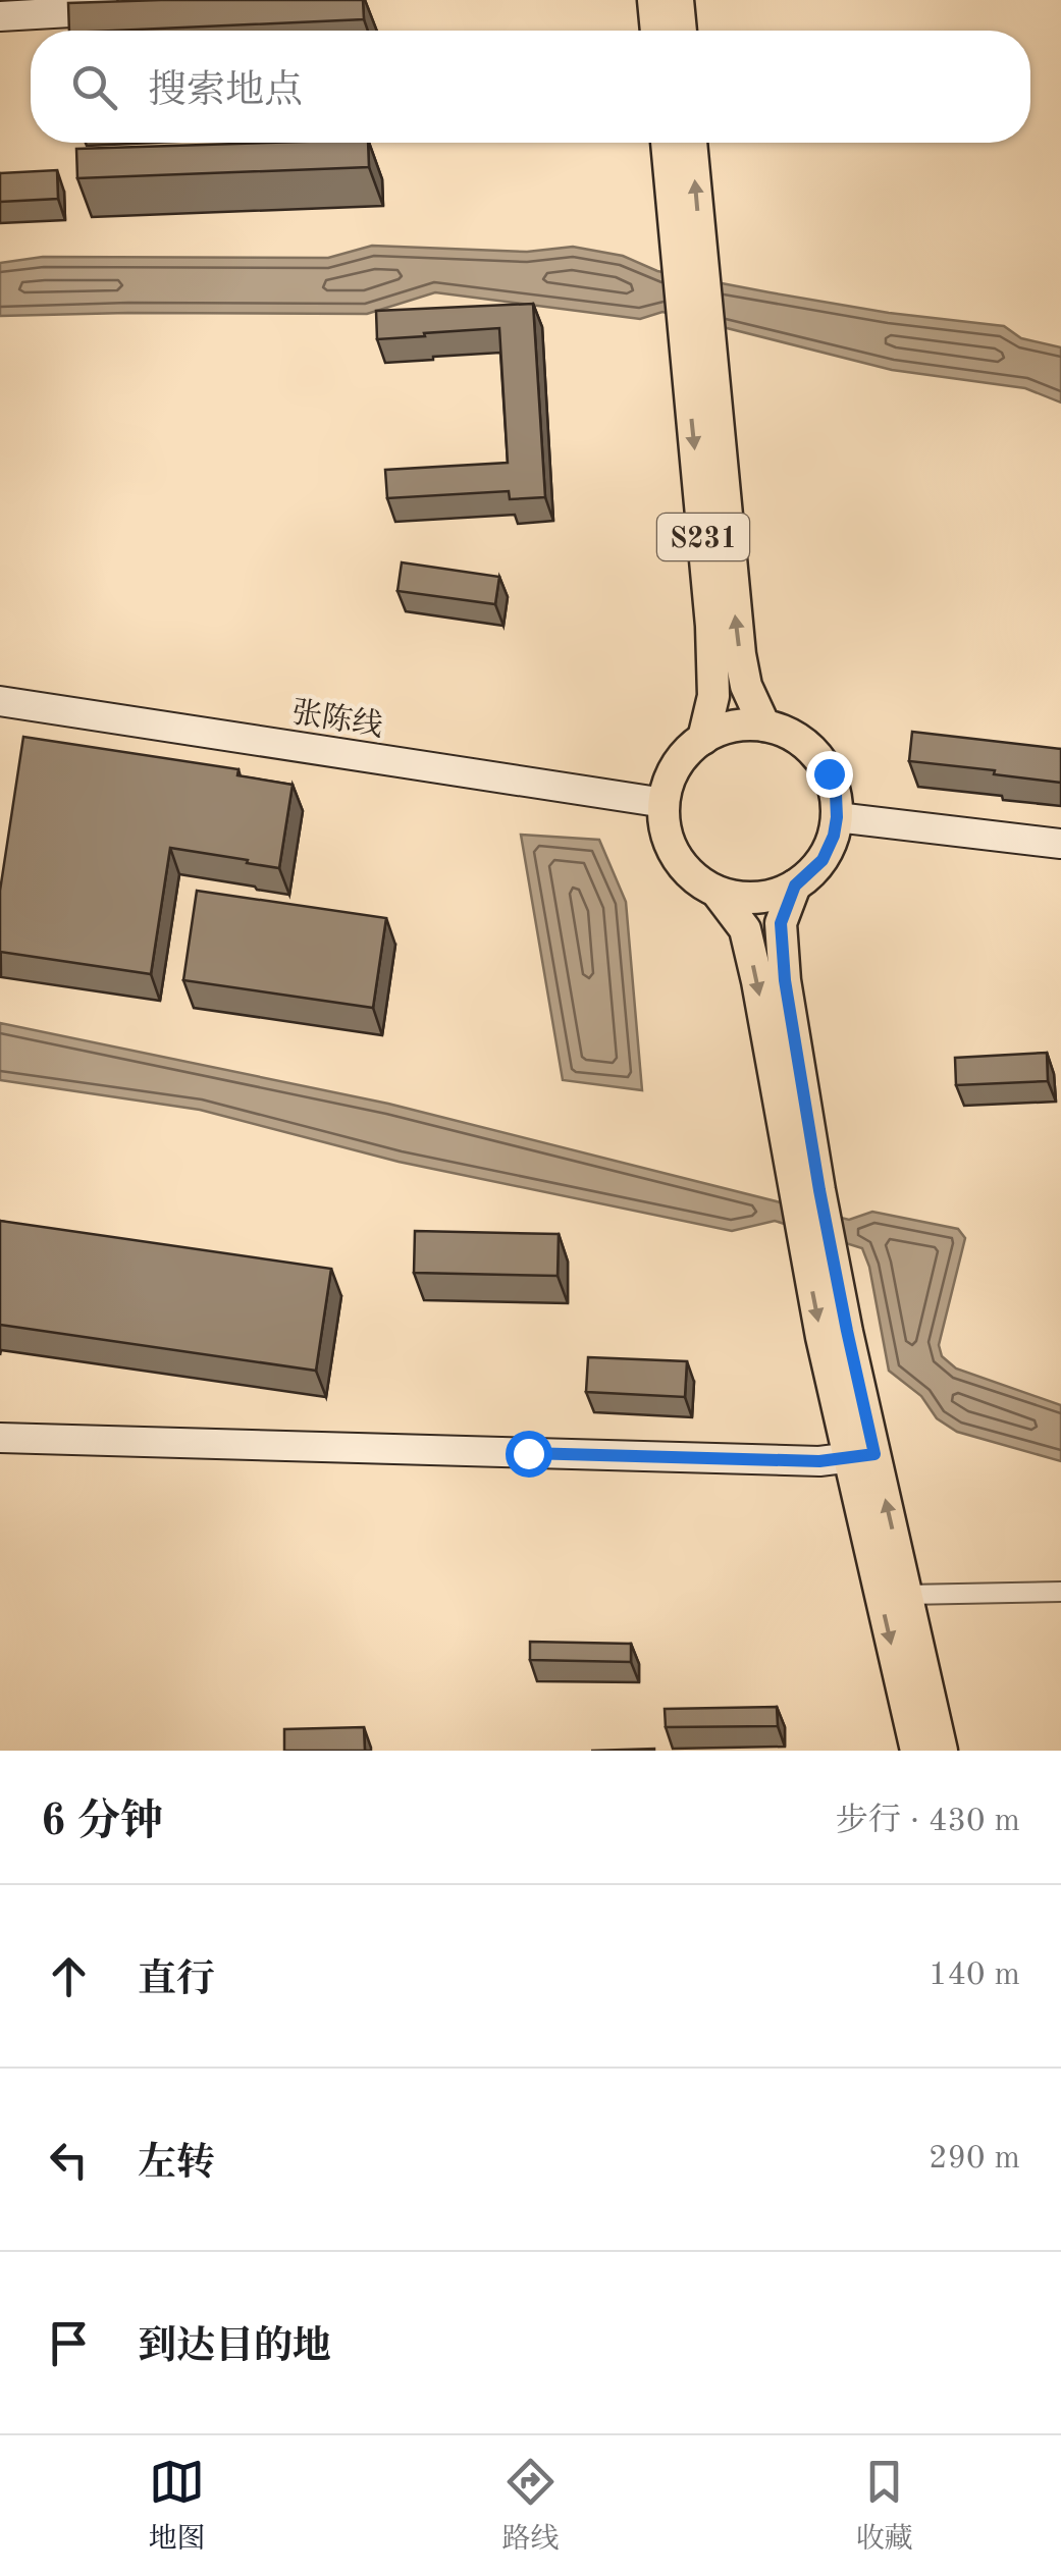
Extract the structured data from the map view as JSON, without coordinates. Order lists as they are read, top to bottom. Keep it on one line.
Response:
{"streets":{"main road":["S231"],"street":["张陈线"]},"crossings":[["S231","张陈线"]],"page":{"search":"搜索地点","heading":["6 分钟","步行 · 430 m"],"list":[["直行","140 m"],["左转","290 m"],"到达目的地"],"nav":["地图","路线","收藏"]}}
